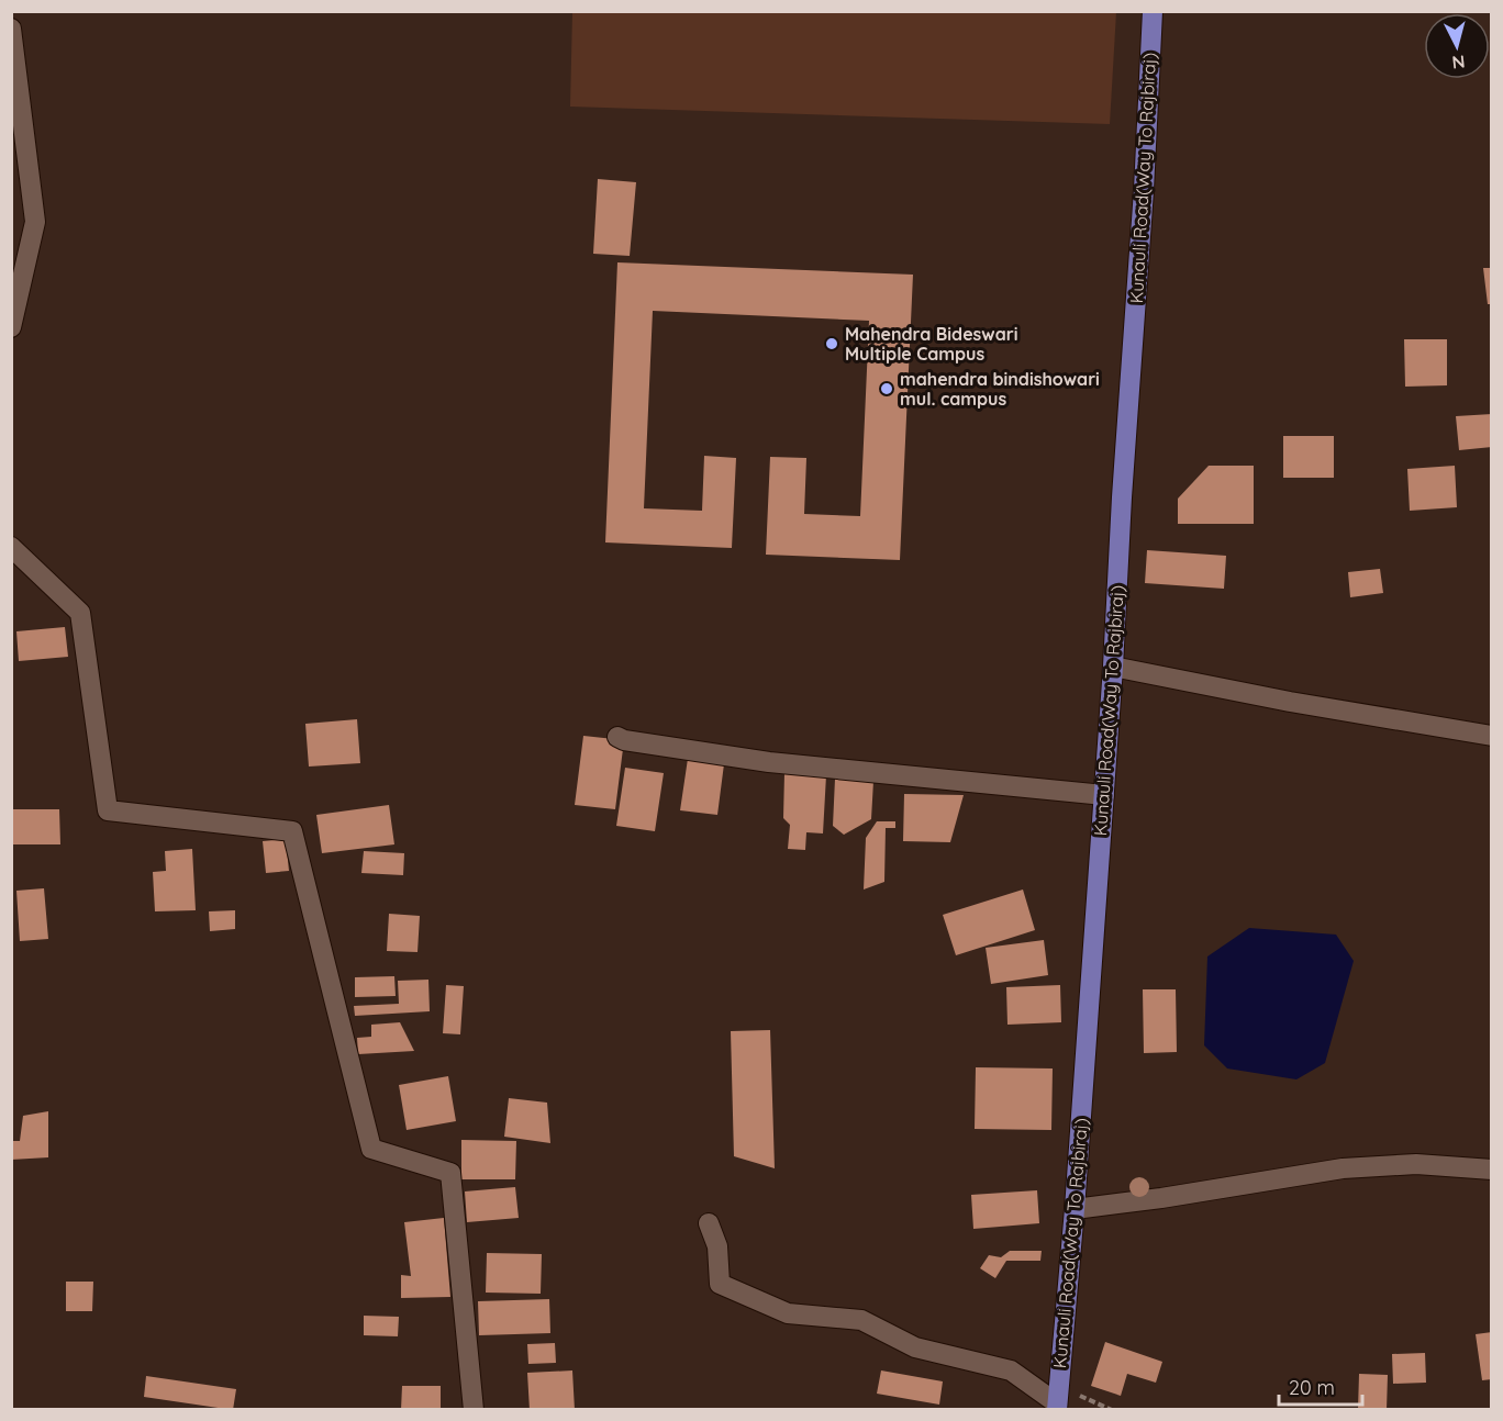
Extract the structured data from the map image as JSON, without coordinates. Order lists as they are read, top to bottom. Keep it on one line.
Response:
{"streets":{"main road":["Kunauli Road(Way To Rajbiraj)"]},"places":["Mahendra Bideswari Multiple Campus","mahendra bindishowari mul. campus"],"scale_bar":"20 m","north":"bottom"}
